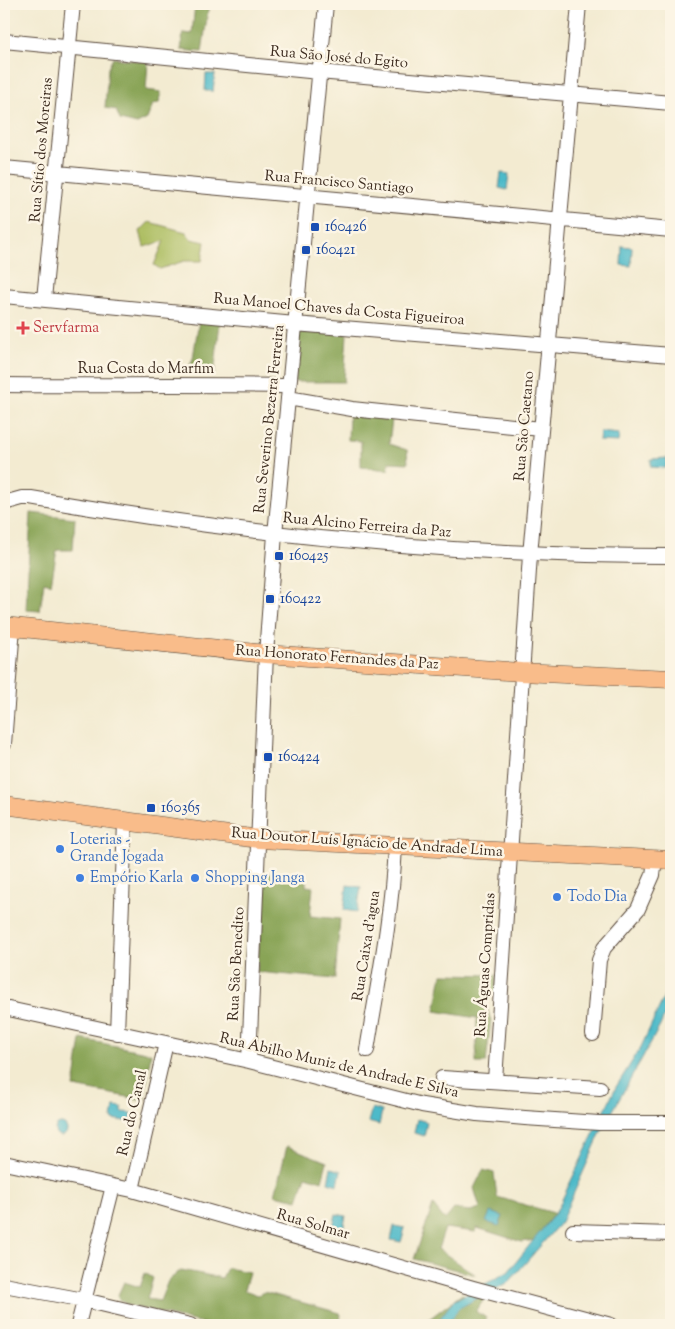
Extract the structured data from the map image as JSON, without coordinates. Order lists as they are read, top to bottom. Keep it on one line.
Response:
{"streets":{"main road":["Rua Honorato Fernandes da Paz","Rua Doutor Luís Ignácio de Andrade Lima"],"street":["Rua São José do Egito","Rua Sítio dos Moreiras","Rua Francisco Santiago","Rua Manoel Chaves da Costa Figueiroa","Rua Costa do Marfim","Rua Severino Bezerra Ferreira","Rua São Caetano","Rua Alcino Ferreira da Paz","Rua Caixa d'agua","Rua São Benedito","Rua Águas Compridas","Rua Abilho Muniz de Andrade E Silva","Rua do Canal","Rua Solmar"]},"crossings":[["Rua São José do Egito","Rua Sítio dos Moreiras"],["Rua São José do Egito","Rua Severino Bezerra Ferreira"],["Rua São José do Egito","Rua São Caetano"],["Rua Sítio dos Moreiras","Rua Francisco Santiago"],["Rua Sítio dos Moreiras","Rua Manoel Chaves da Costa Figueiroa"],["Rua Francisco Santiago","Rua Severino Bezerra Ferreira"],["Rua Francisco Santiago","Rua São Caetano"],["Rua Manoel Chaves da Costa Figueiroa","Rua Severino Bezerra Ferreira"],["Rua Manoel Chaves da Costa Figueiroa","Rua São Caetano"],["Rua Costa do Marfim","Rua Severino Bezerra Ferreira"],["Rua Costa do Marfim","Rua São Caetano"],["Rua Severino Bezerra Ferreira","Rua Alcino Ferreira da Paz"],["Rua Severino Bezerra Ferreira","Rua Honorato Fernandes da Paz"],["Rua Severino Bezerra Ferreira","Rua Doutor Luís Ignácio de Andrade Lima"],["Rua Severino Bezerra Ferreira","Rua São Benedito"],["Rua São Caetano","Rua Alcino Ferreira da Paz"],["Rua São Caetano","Rua Honorato Fernandes da Paz"],["Rua São Caetano","Rua Doutor Luís Ignácio de Andrade Lima"],["Rua São Caetano","Rua Águas Compridas"],["Rua Doutor Luís Ignácio de Andrade Lima","Rua Caixa d'agua"],["Rua Doutor Luís Ignácio de Andrade Lima","Rua São Benedito"],["Rua Doutor Luís Ignácio de Andrade Lima","Rua Águas Compridas"],["Rua São Benedito","Rua Abilho Muniz de Andrade E Silva"],["Rua Abilho Muniz de Andrade E Silva","Rua do Canal"],["Rua do Canal","Rua Solmar"]],"places":{"transit":["160426","160421","160425","160422","160424","160365"],"health":["Servfarma"],"other":["Loterias - Grande Jogada","Empório Karla","Shopping Janga","Todo Dia"]}}
